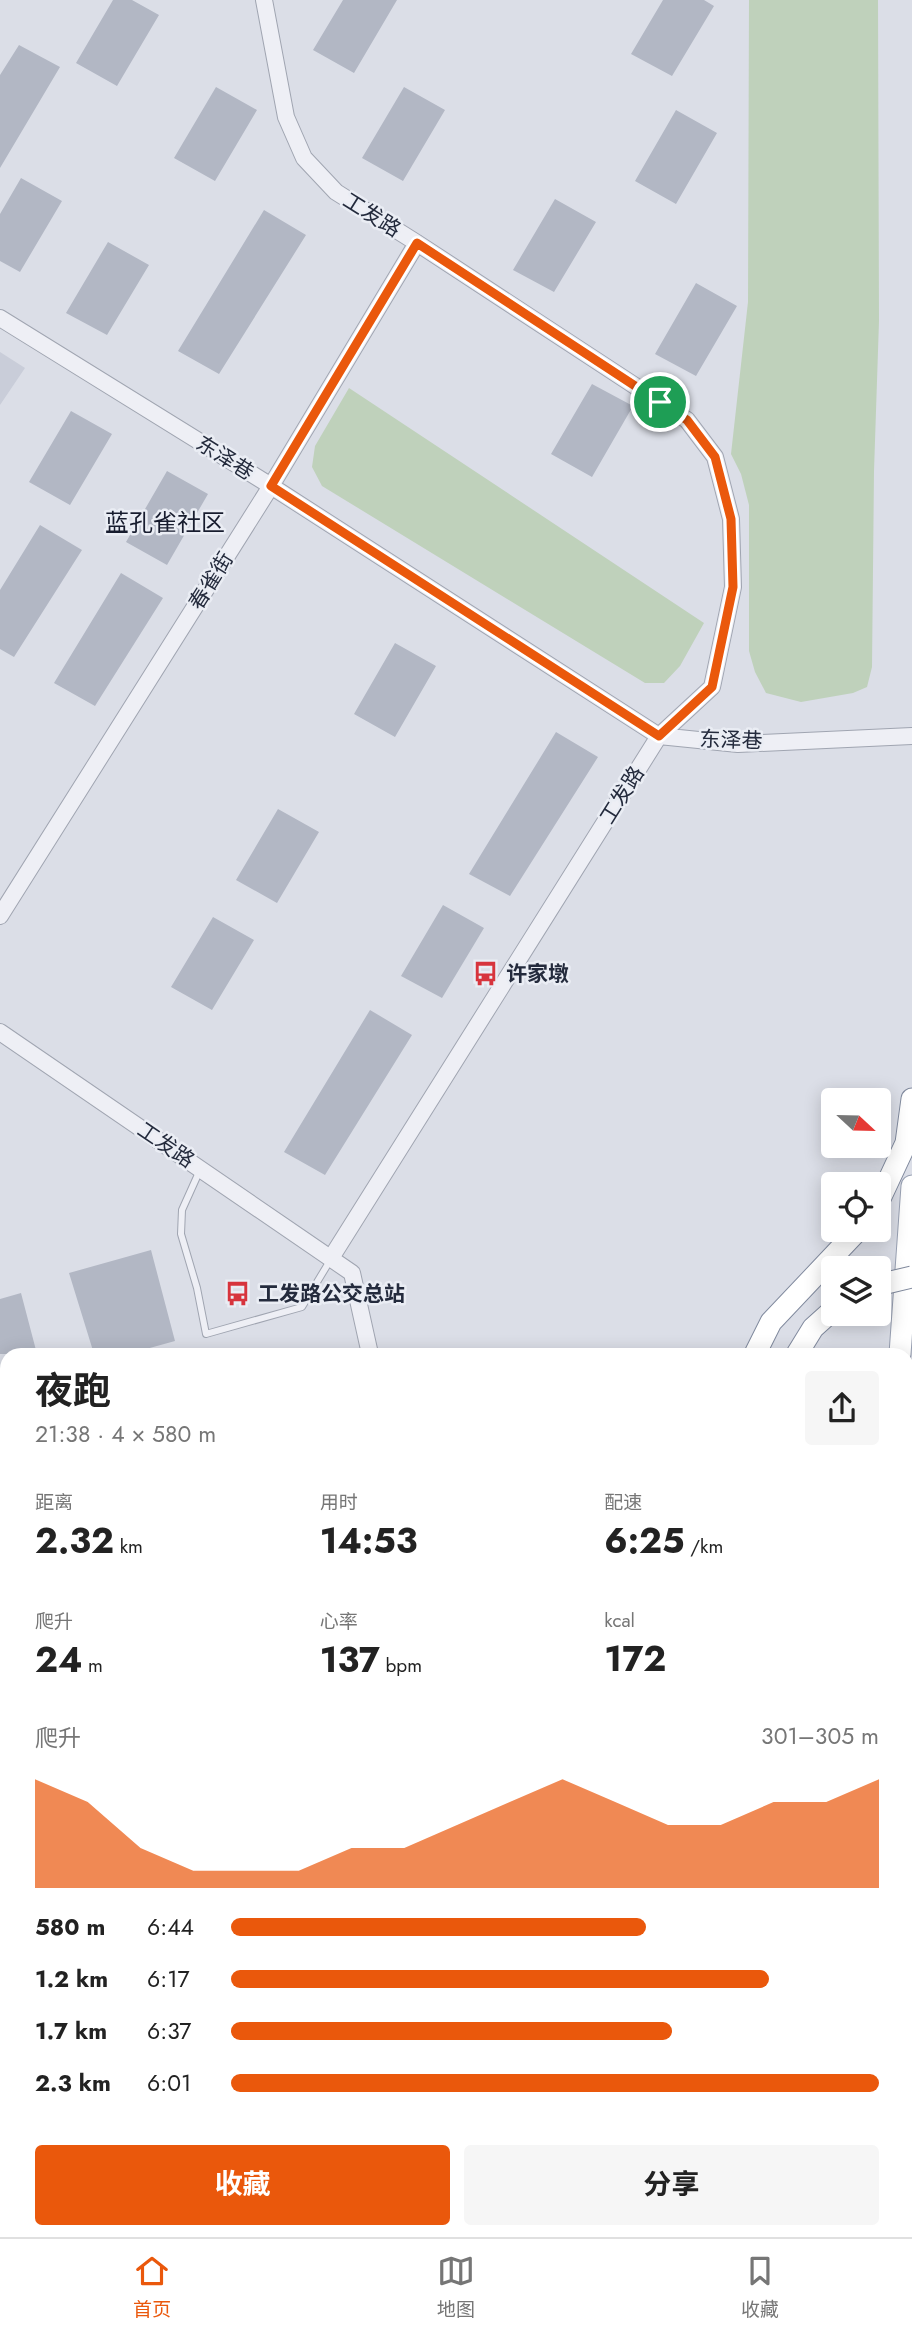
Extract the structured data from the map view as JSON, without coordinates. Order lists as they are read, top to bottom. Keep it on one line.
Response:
{"streets":{"street":["工发路","东泽巷","春雀街"]},"crossings":[["工发路","东泽巷"],["工发路","春雀街"],["东泽巷","春雀街"]],"districts":["蓝孔雀社区"],"places":{"bus stop":["许家墩","工发路公交总站"]},"north":"right","page":{"heading":["夜跑","21:38 · 4 × 580 m"],"stats":[["距离","2.32 km"],["用时","14:53"],["配速","6:25 /km"],["爬升","24 m"],["心率","137 bpm"],["kcal","172"]],"chart":["爬升","301–305 m"],"list":[{"name":"580 m","note":"6:44"},{"name":"1.2 km","note":"6:17"},{"name":"1.7 km","note":"6:37"},{"name":"2.3 km","note":"6:01"}],"buttons":["收藏","分享"],"tabs":["首页","地图","收藏"]}}
